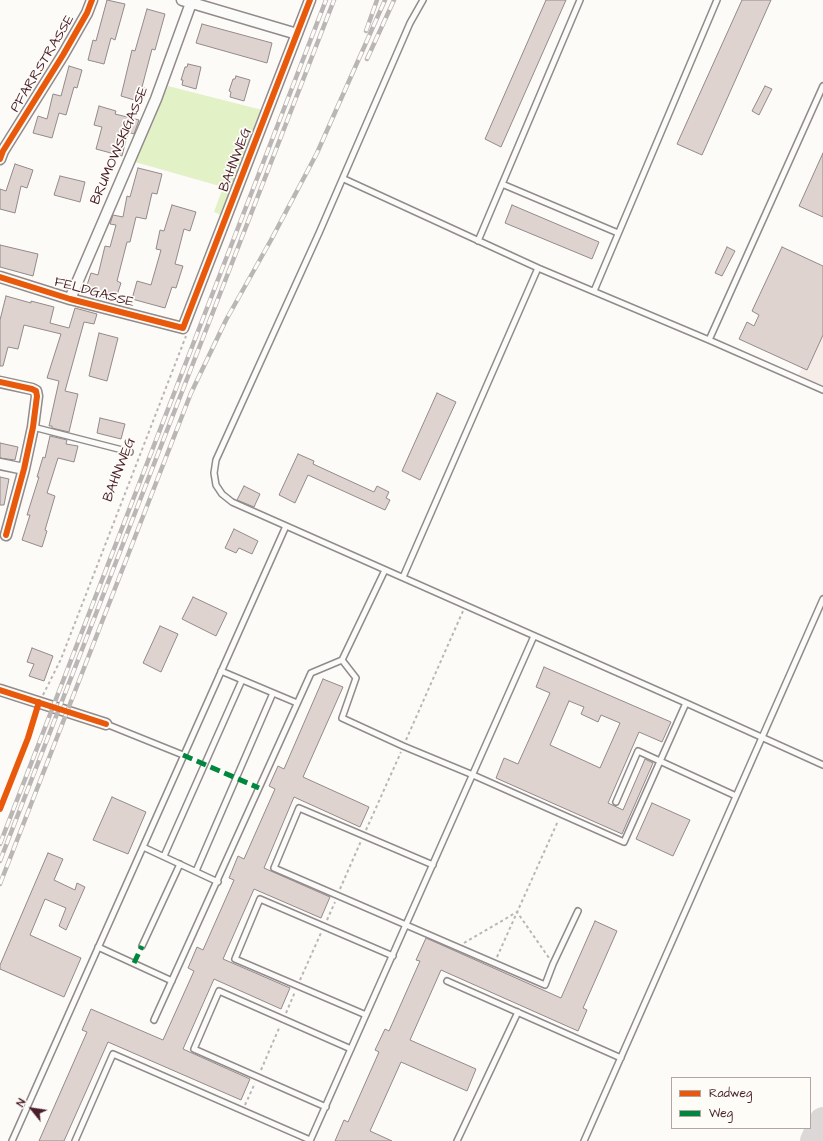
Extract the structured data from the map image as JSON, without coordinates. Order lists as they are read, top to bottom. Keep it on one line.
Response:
{"streets":{"street":["PFARRSTRASSE","BRUMOWSKIGASSE","BAHNWEG","FELDGASSE"]},"crossings":[["BRUMOWSKIGASSE","FELDGASSE"],["BAHNWEG","FELDGASSE"]],"legend":["Radweg","Weg"],"north":"top left"}
